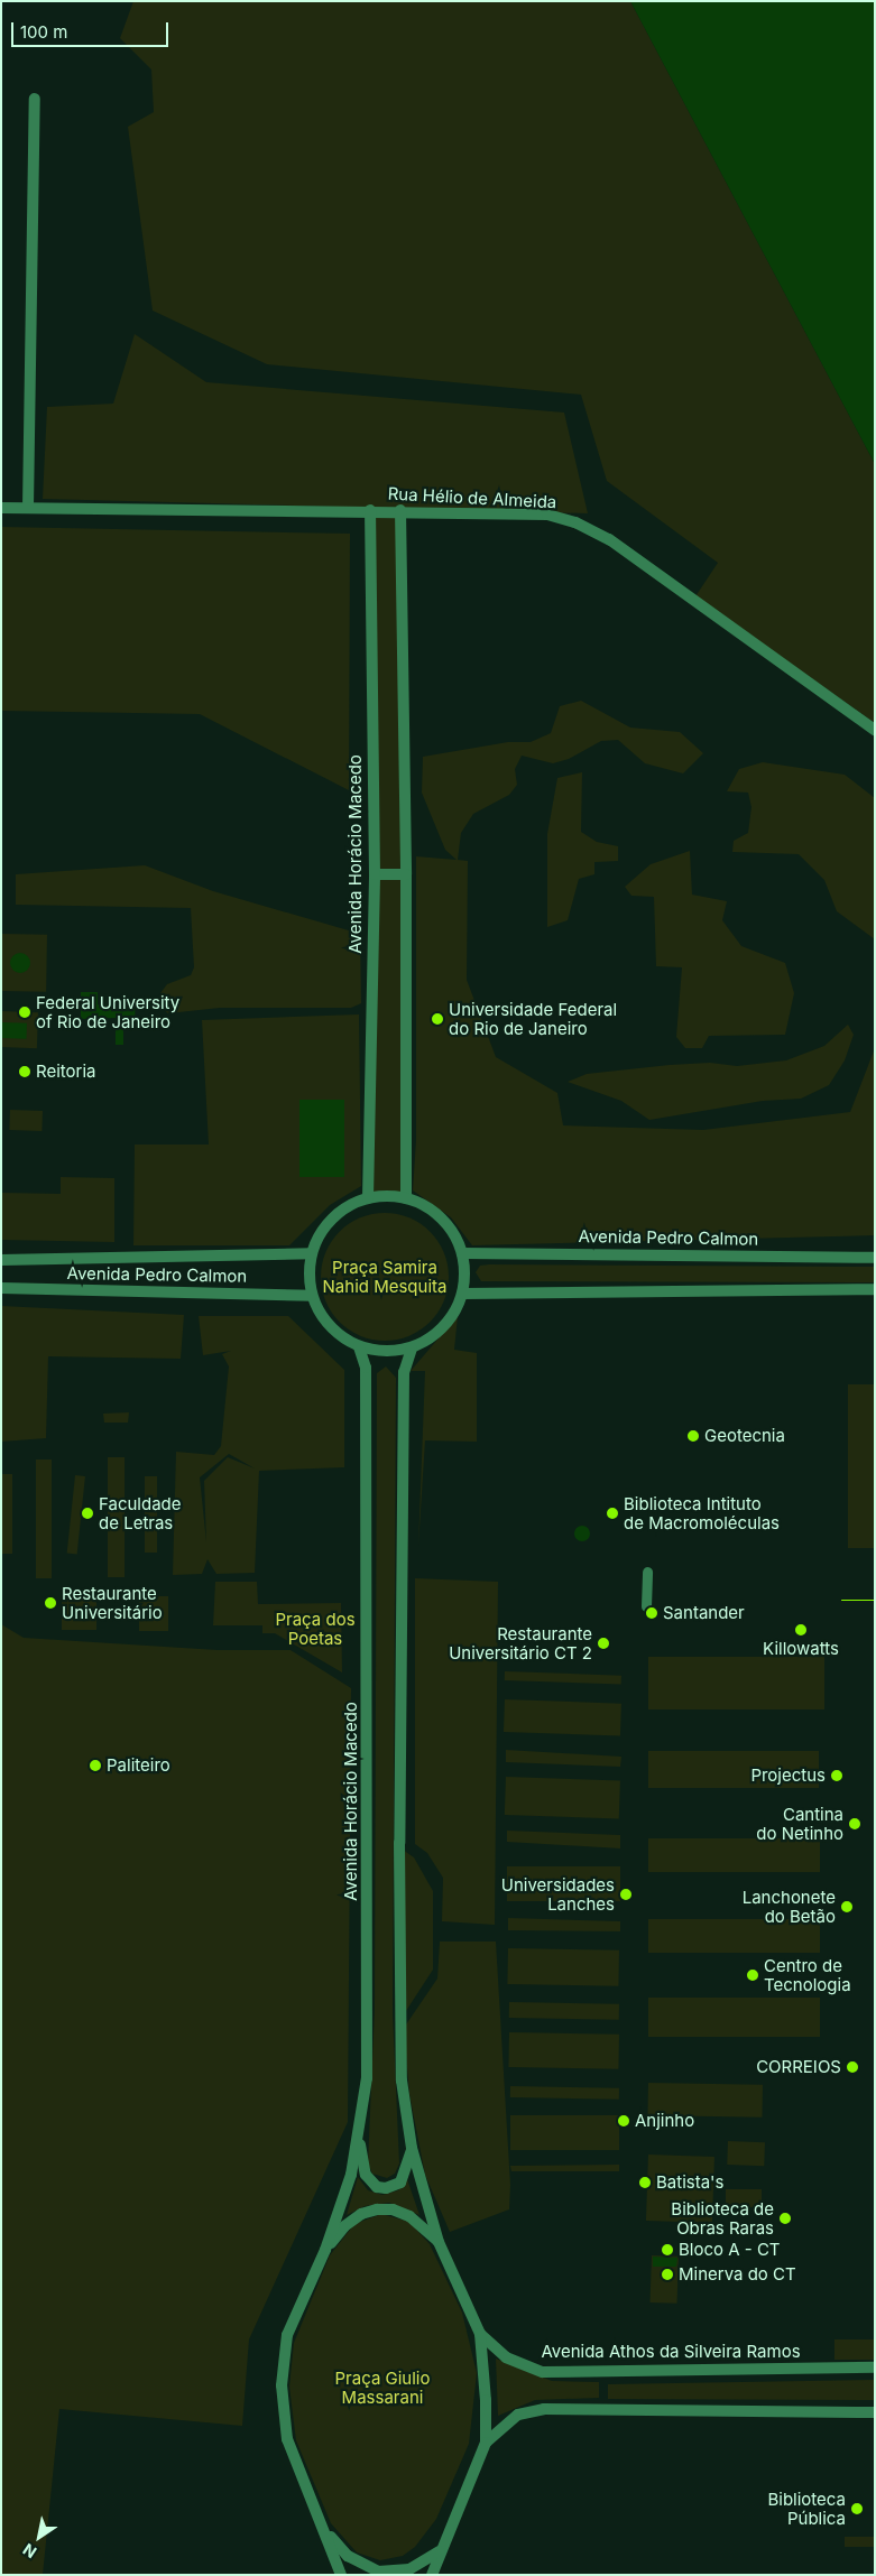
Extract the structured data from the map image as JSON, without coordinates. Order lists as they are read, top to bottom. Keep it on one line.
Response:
{"streets":{"street":["Rua Hélio de Almeida","Avenida Horácio Macedo","Avenida Pedro Calmon","Avenida Athos da Silveira Ramos"]},"crossings":[["Rua Hélio de Almeida","Avenida Horácio Macedo"],["Avenida Horácio Macedo","Avenida Pedro Calmon"]],"parks":["Praça Samira Nahid Mesquita","Praça dos Poetas","Praça Giulio Massarani"],"places":["Federal University of Rio de Janeiro","Universidade Federal do Rio de Janeiro","Reitoria","Geotecnia","Faculdade de Letras","Biblioteca Intituto de Macromoléculas","Restaurante Universitário","Santander","Killowatts","Restaurante Universitário CT 2","Paliteiro","Projectus","Cantina do Netinho","Universidades Lanches","Lanchonete do Betão","Centro de Tecnologia","CORREIOS","Anjinho","Batista's","Biblioteca de Obras Raras","Bloco A - CT","Minerva do CT","Biblioteca Pública"],"scale_bar":"100 m","north":"bottom left"}
